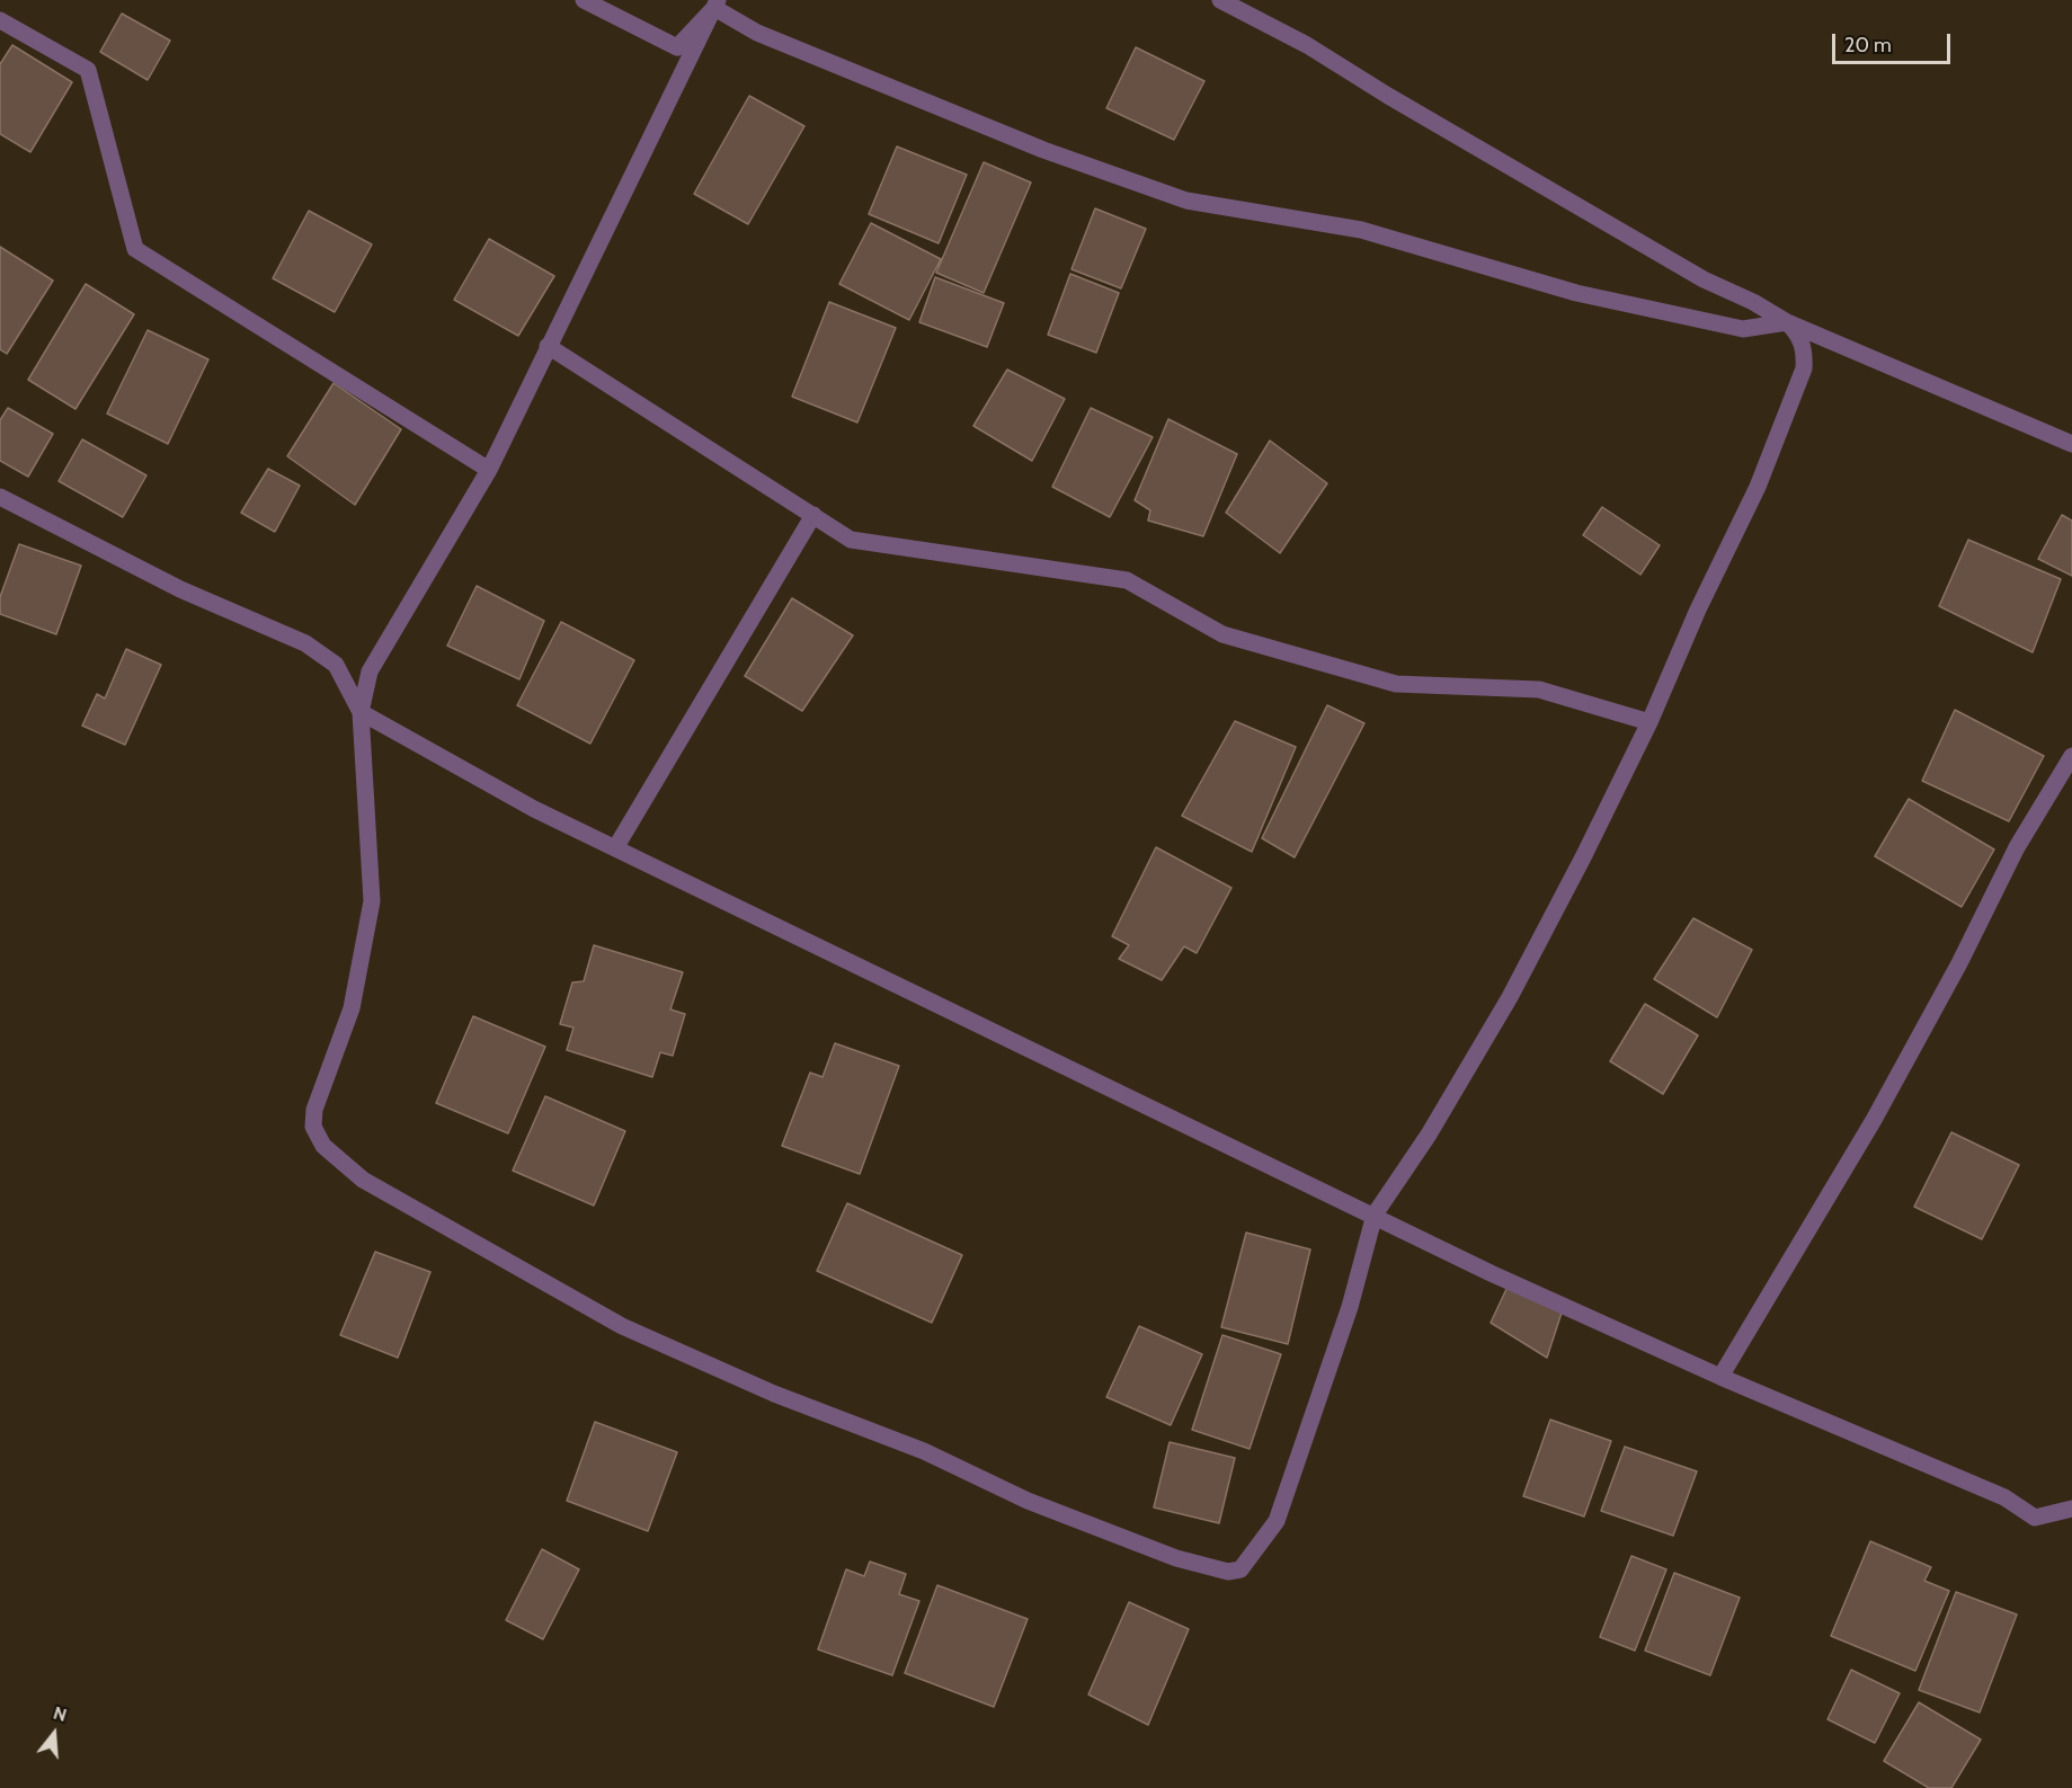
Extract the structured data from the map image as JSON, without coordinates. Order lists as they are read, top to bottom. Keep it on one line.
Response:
{"scale_bar":"20 m","north":"top"}
